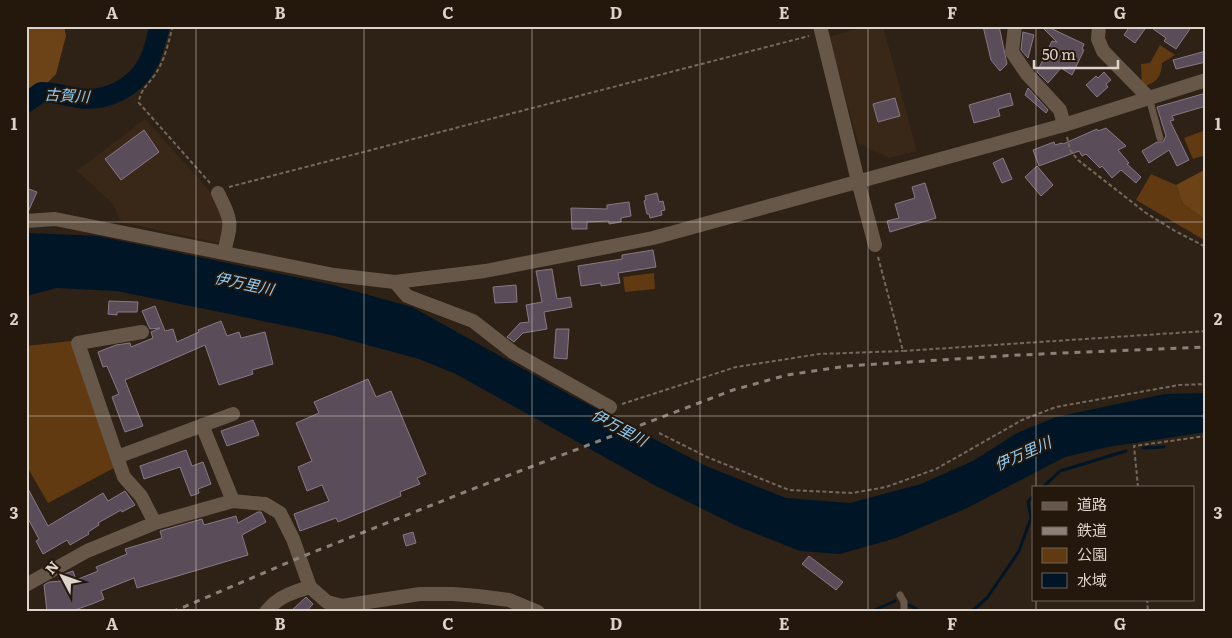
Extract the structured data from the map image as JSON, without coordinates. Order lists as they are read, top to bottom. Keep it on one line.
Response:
{"water":["古賀川","伊万里川"],"legend":["道路","鉄道","公園","水域"],"scale_bar":"50 m","north":"top left","grid":{"columns":["A","B","C","D","E","F","G"],"rows":["1","2","3"]}}
